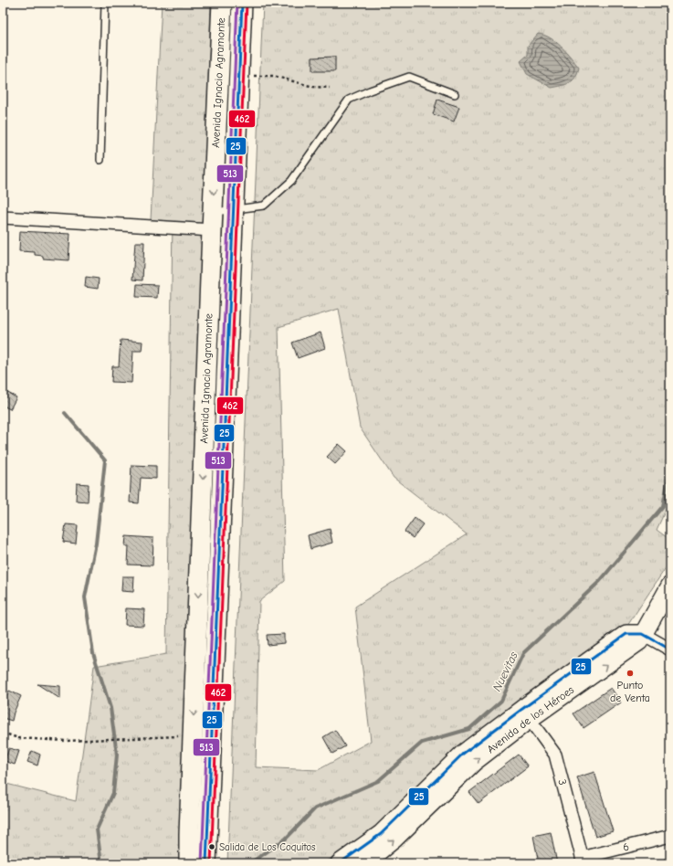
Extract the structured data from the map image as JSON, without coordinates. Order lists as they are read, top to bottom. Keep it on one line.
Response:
{"streets":{"main road":["Avenida Ignacio Agramonte"],"street":["Avenida de los Héroes","3","6"]},"crossings":[["Avenida de los Héroes","3"],["3","6"]],"water":["Nuevitas"],"places":["Punto de Venta","Salida de Los Coquitos"],"lines":["transit line 25","transit line 462","transit line 513"]}
